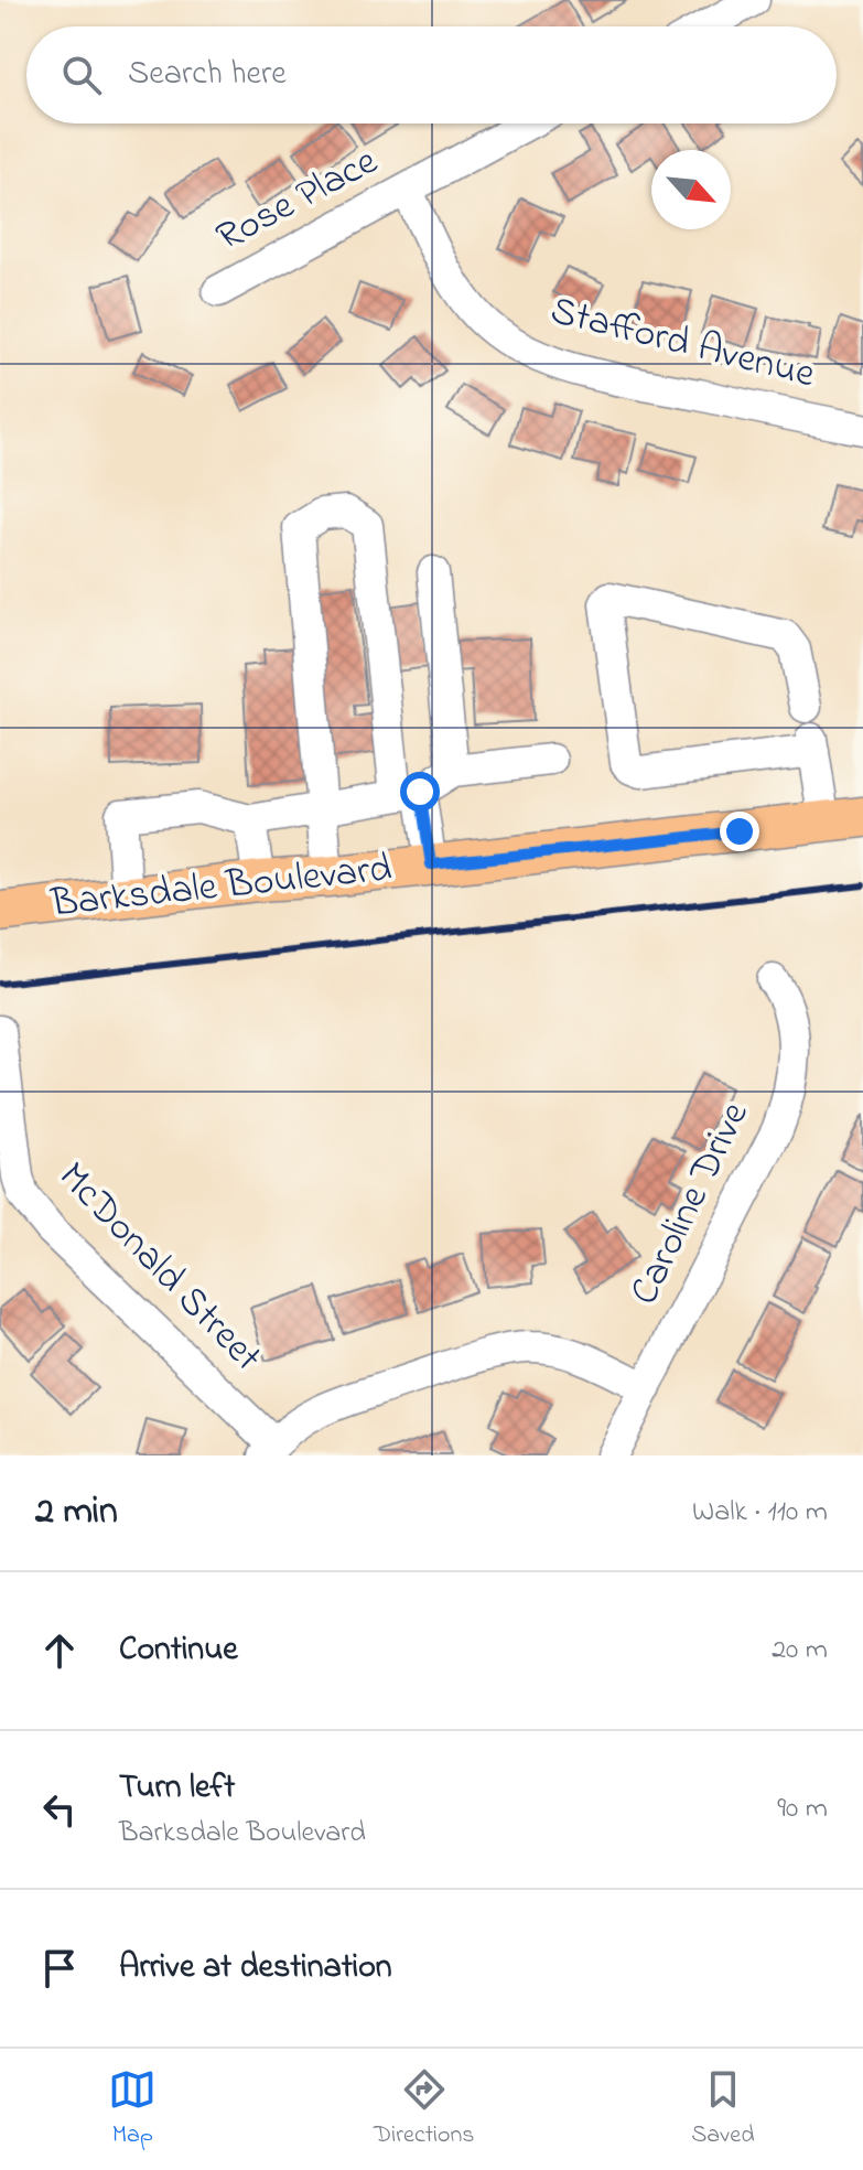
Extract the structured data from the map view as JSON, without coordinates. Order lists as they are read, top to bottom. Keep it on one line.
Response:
{"streets":{"main road":["Barksdale Boulevard"],"street":["Rose Place","Stafford Avenue","Caroline Drive","McDonald Street"]},"crossings":[["Rose Place","Stafford Avenue"]],"north":"bottom right","page":{"search":"Search here","heading":["2 min","Walk · 110 m"],"list":[["Continue","20 m"],["Turn left","Barksdale Boulevard","90 m"],"Arrive at destination"],"nav":["Map","Directions","Saved"]}}
